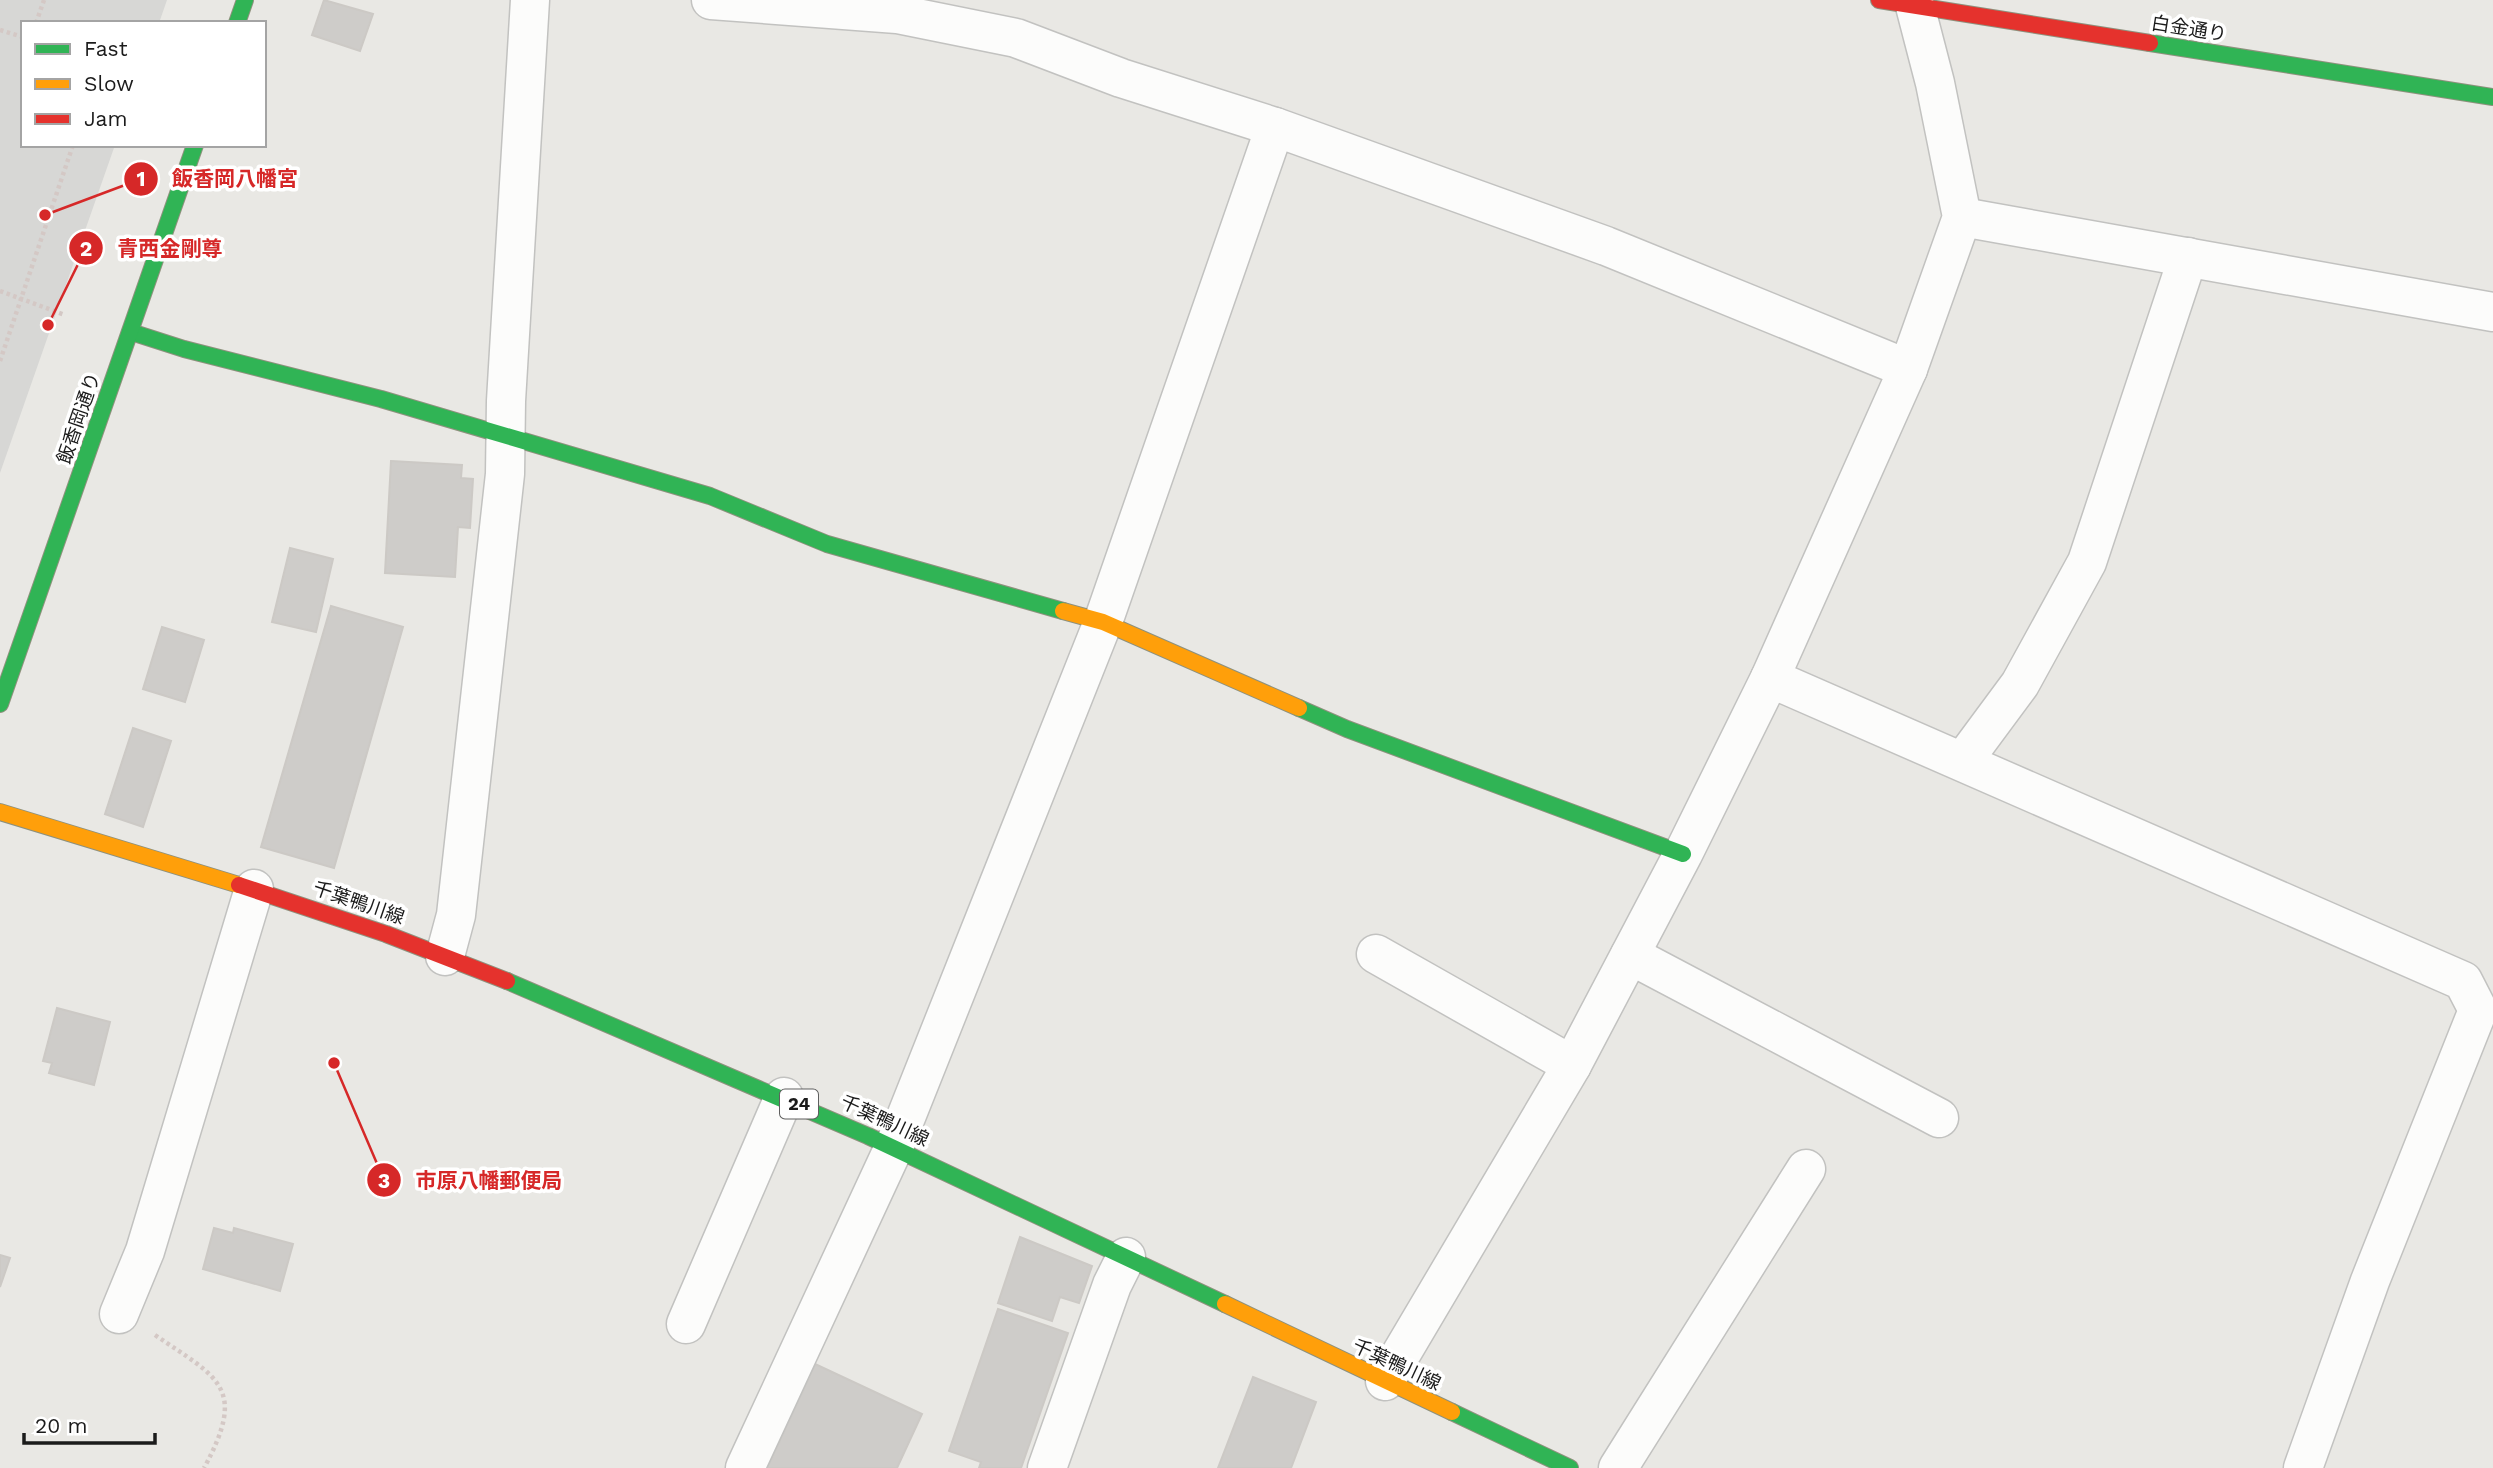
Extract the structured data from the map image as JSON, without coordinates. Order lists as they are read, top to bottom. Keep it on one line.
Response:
{"streets":{"street":["白金通り","飯香岡通り","千葉鴨川線","24"]},"places":["飯香岡八幡宮","青西金剛尊","市原八幡郵便局"],"legend":["Fast","Slow","Jam"],"scale_bar":"20 m"}
